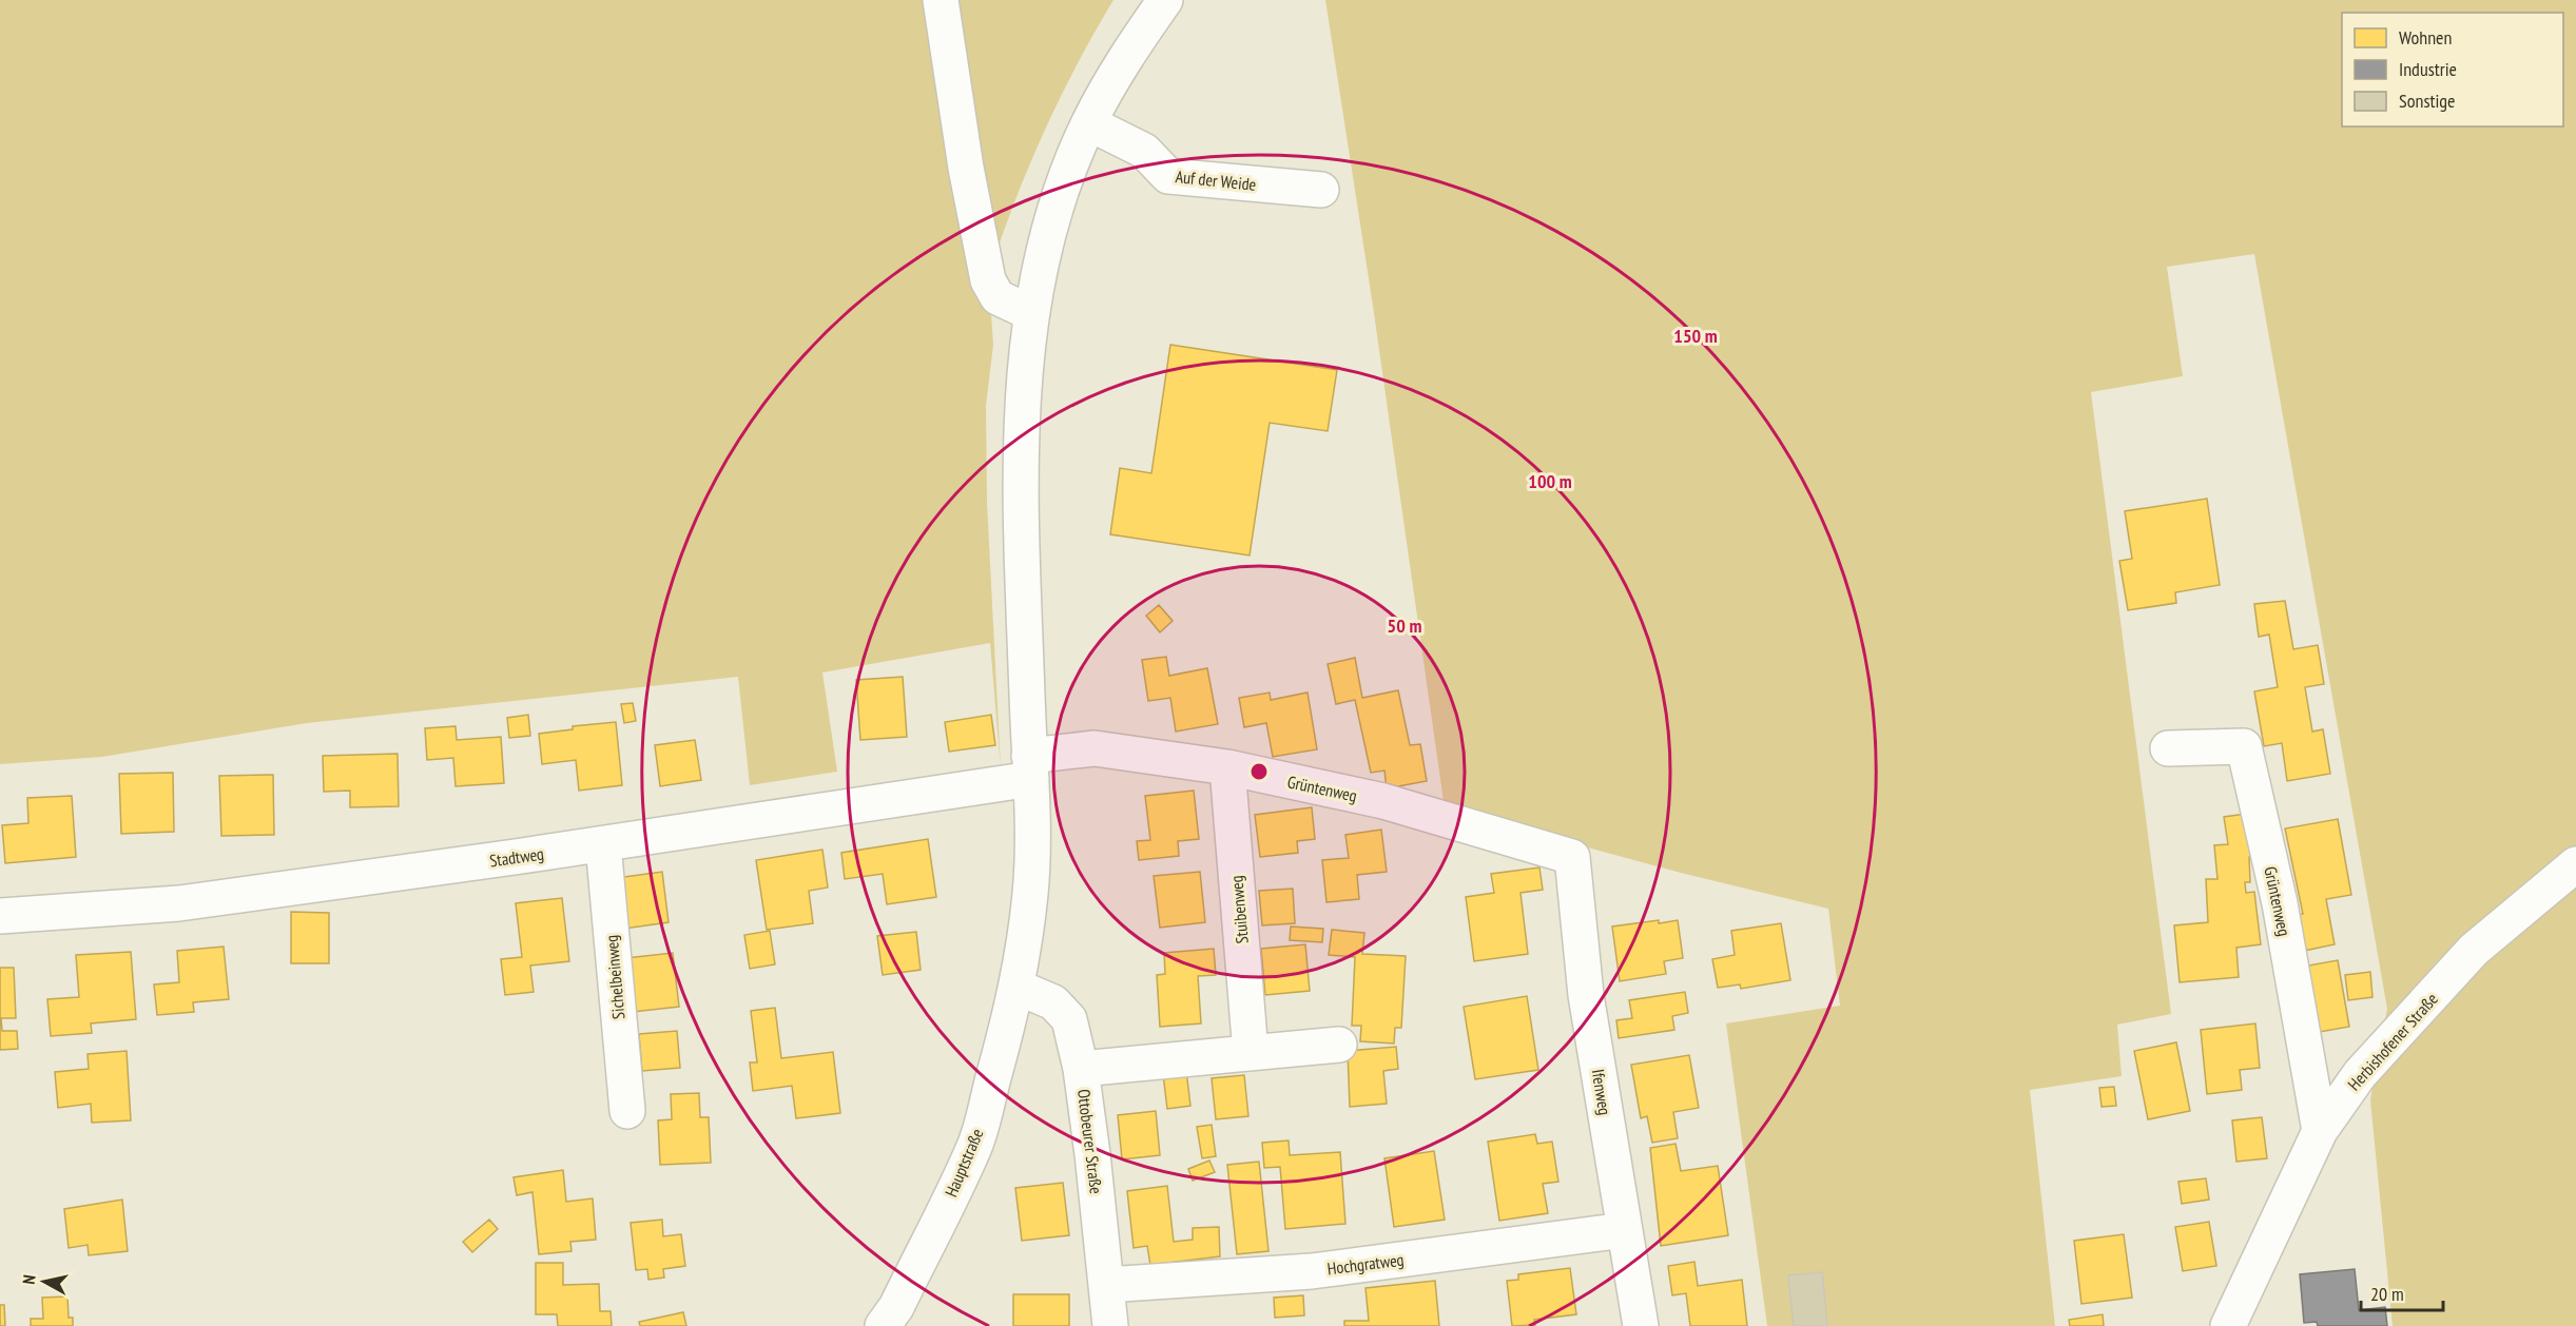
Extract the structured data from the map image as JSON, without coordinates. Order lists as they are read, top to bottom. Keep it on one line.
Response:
{"streets":{"street":["Auf der Weide","Grüntenweg","Stadtweg","Stuibenweg","Sichelbeinweg","Herbishofener Straße","Ifenweg","Ottobeurer Straße","Hauptstraße","Hochgratweg"]},"crossings":[["Auf der Weide","Hauptstraße"],["Grüntenweg","Stadtweg"],["Grüntenweg","Stuibenweg"],["Grüntenweg","Herbishofener Straße"],["Grüntenweg","Ifenweg"],["Grüntenweg","Hauptstraße"],["Stadtweg","Sichelbeinweg"],["Stadtweg","Hauptstraße"],["Ifenweg","Hochgratweg"],["Ottobeurer Straße","Hauptstraße"],["Ottobeurer Straße","Hochgratweg"]],"legend":["Wohnen","Industrie","Sonstige"],"scale_bar":"20 m","north":"left","rings":["150 m","100 m","50 m"]}
